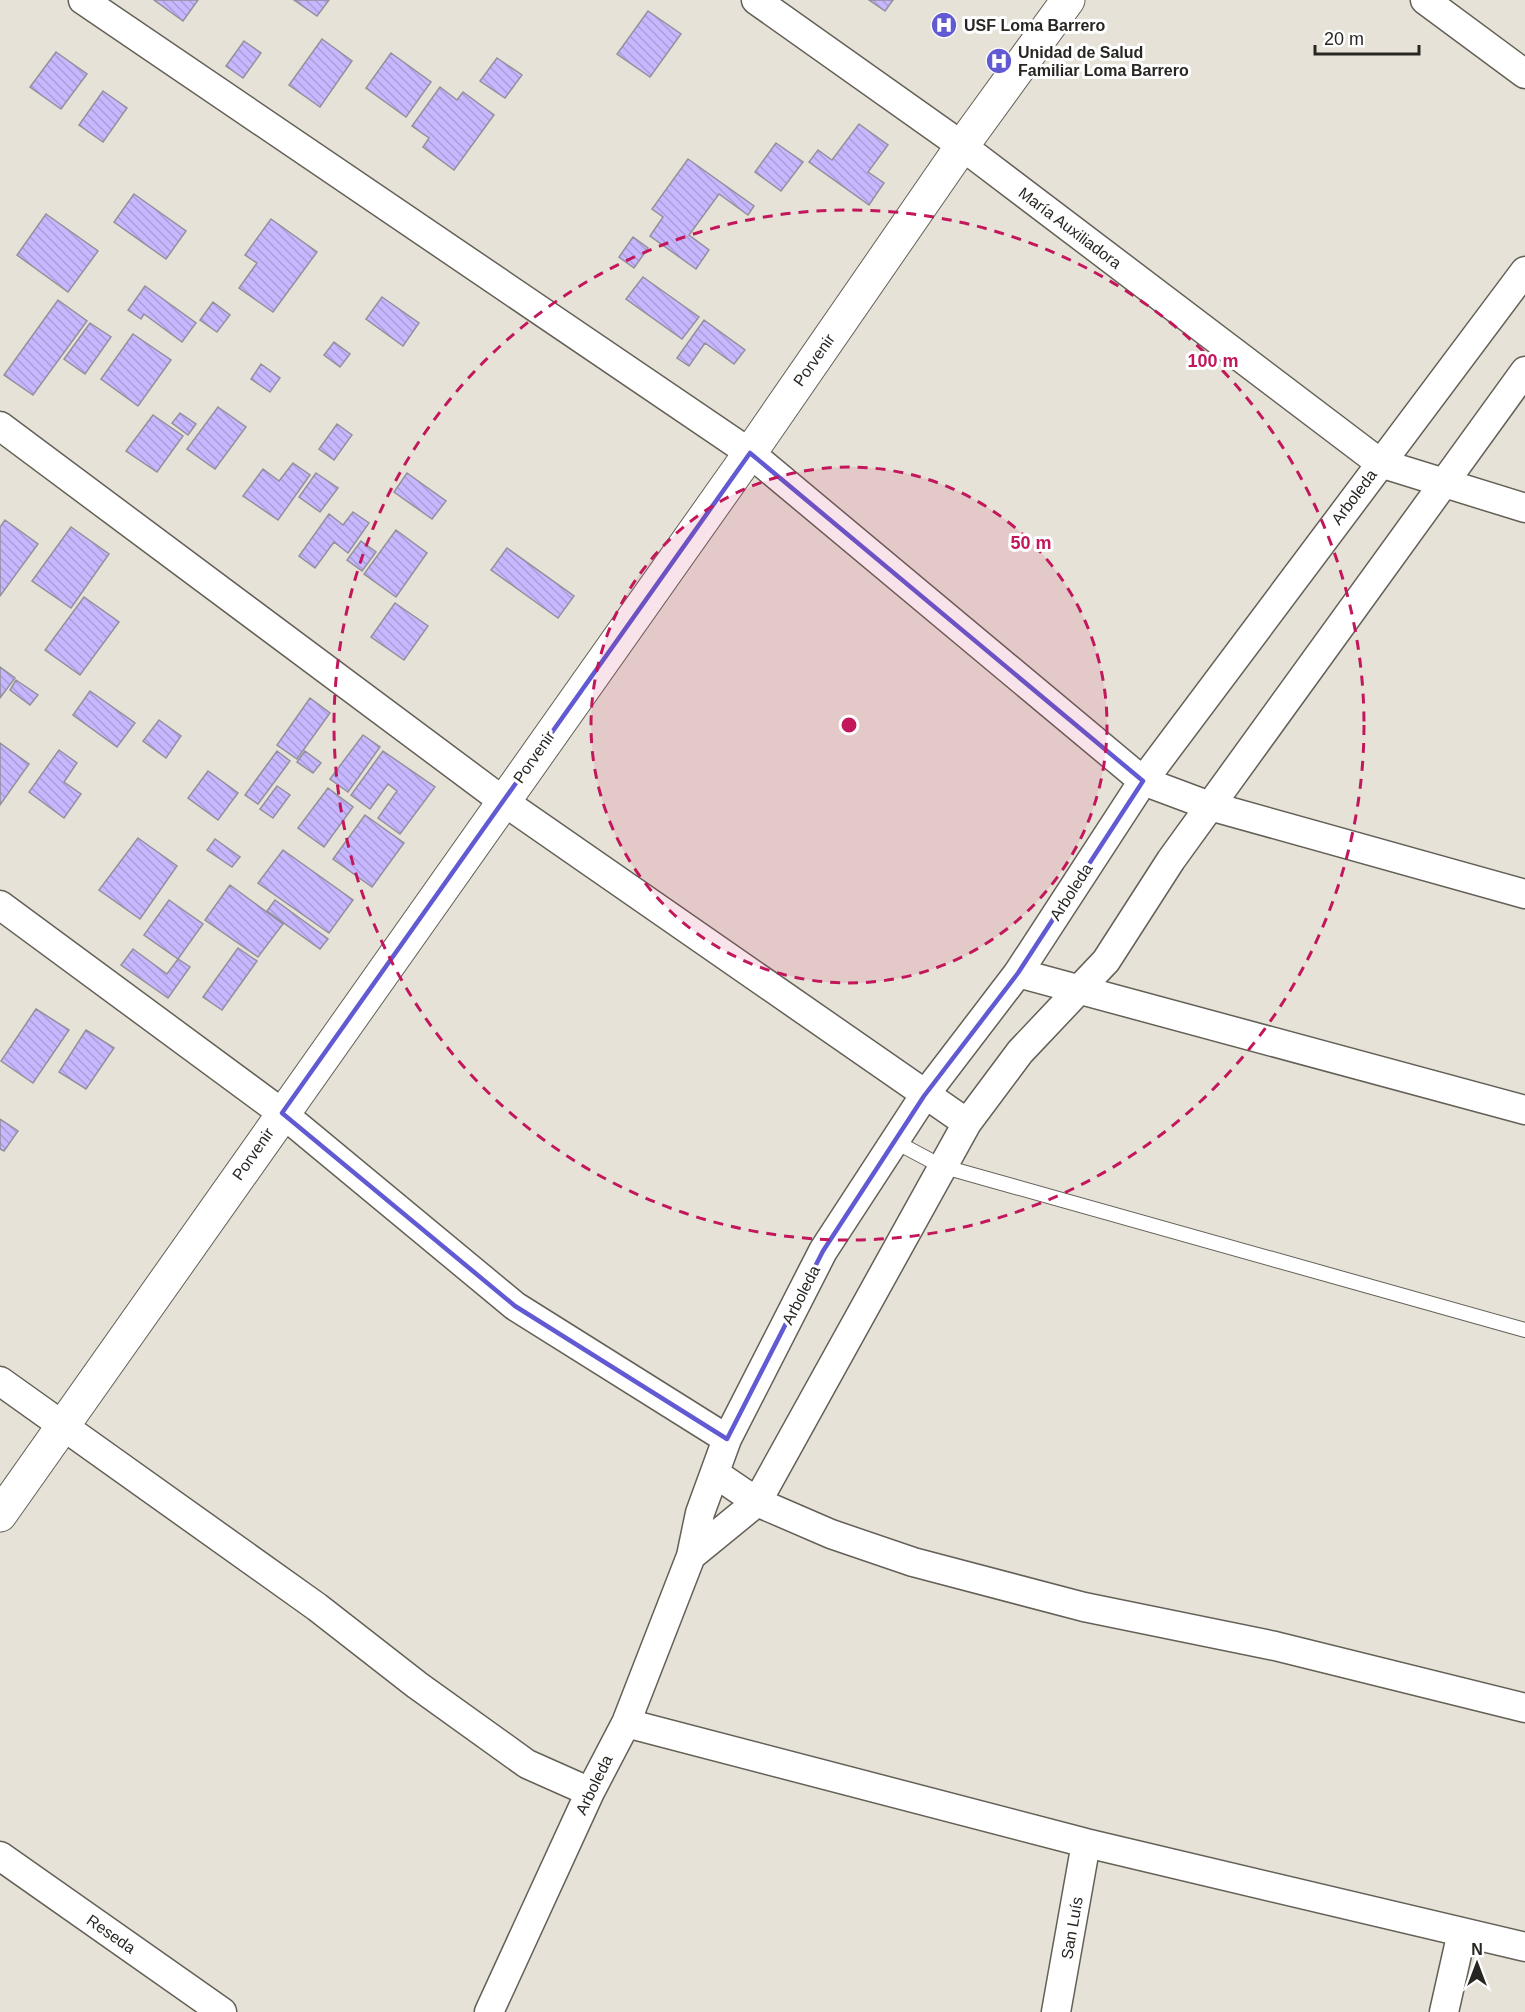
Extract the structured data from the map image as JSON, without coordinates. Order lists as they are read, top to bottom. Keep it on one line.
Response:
{"streets":{"street":["María Auxiliadora","Porvenir","Arboleda","San Luís","Reseda"]},"crossings":[["María Auxiliadora","Porvenir"],["María Auxiliadora","Arboleda"]],"places":{"hospital":["USF Loma Barrero","Unidad de Salud Familiar Loma Barrero"]},"scale_bar":"20 m","north":"top","rings":["100 m","50 m"]}
